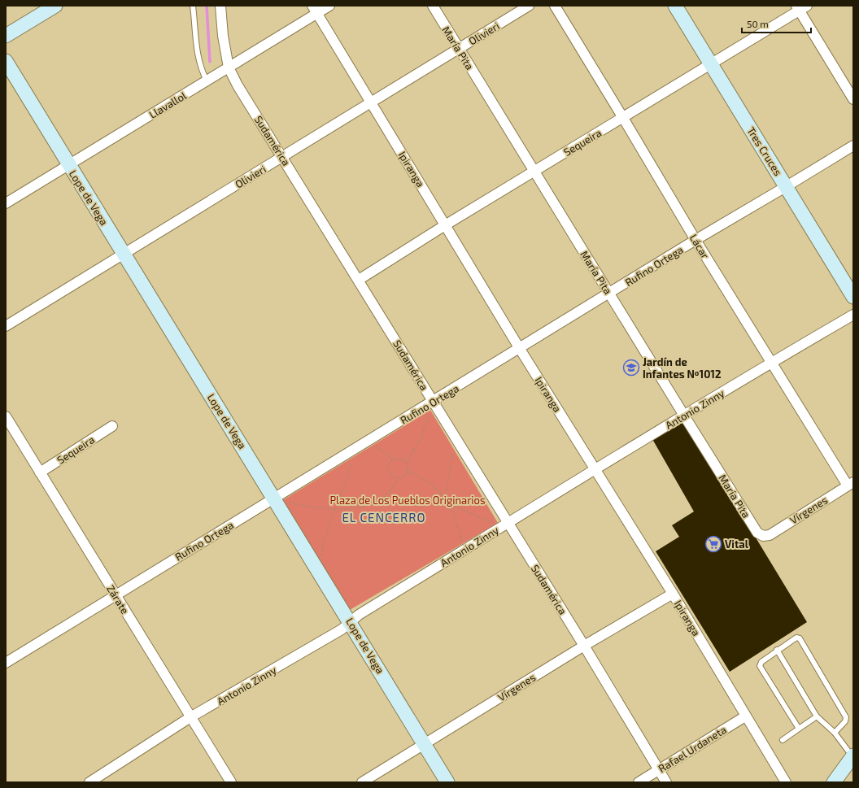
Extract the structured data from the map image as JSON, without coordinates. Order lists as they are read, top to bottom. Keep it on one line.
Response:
{"streets":{"street":["Olivieri","María Pita","Llavallol","Sudamérica","Sequeira","Tres Cruces","Ipiranga","Lope de Vega","Lácar","Rufino Ortega","Antonio Zinny","Vírgenes","Zárate","Rafael Urdaneta"]},"crossings":[["Olivieri","María Pita"],["Olivieri","Sudamérica"],["Olivieri","Ipiranga"],["Olivieri","Lope de Vega"],["María Pita","Sequeira"],["María Pita","Rufino Ortega"],["María Pita","Antonio Zinny"],["María Pita","Vírgenes"],["Llavallol","Sudamérica"],["Llavallol","Ipiranga"],["Llavallol","Lope de Vega"],["Sudamérica","Sequeira"],["Sudamérica","Rufino Ortega"],["Sudamérica","Antonio Zinny"],["Sudamérica","Vírgenes"],["Sudamérica","Rafael Urdaneta"],["Sequeira","Tres Cruces"],["Sequeira","Ipiranga"],["Sequeira","Lácar"],["Sequeira","Zárate"],["Tres Cruces","Rufino Ortega"],["Ipiranga","Rufino Ortega"],["Ipiranga","Antonio Zinny"],["Ipiranga","Vírgenes"],["Ipiranga","Rafael Urdaneta"],["Lope de Vega","Rufino Ortega"],["Lope de Vega","Antonio Zinny"],["Lope de Vega","Vírgenes"],["Lácar","Rufino Ortega"],["Lácar","Antonio Zinny"],["Lácar","Vírgenes"],["Rufino Ortega","Zárate"],["Antonio Zinny","Zárate"]],"districts":["EL CENCERRO"],"parks":["Plaza de Los Pueblos Originarios"],"places":{"school or university":["Jardín de Infantes Nº1012"],"supermarket":["Vital"]},"scale_bar":"50 m"}
